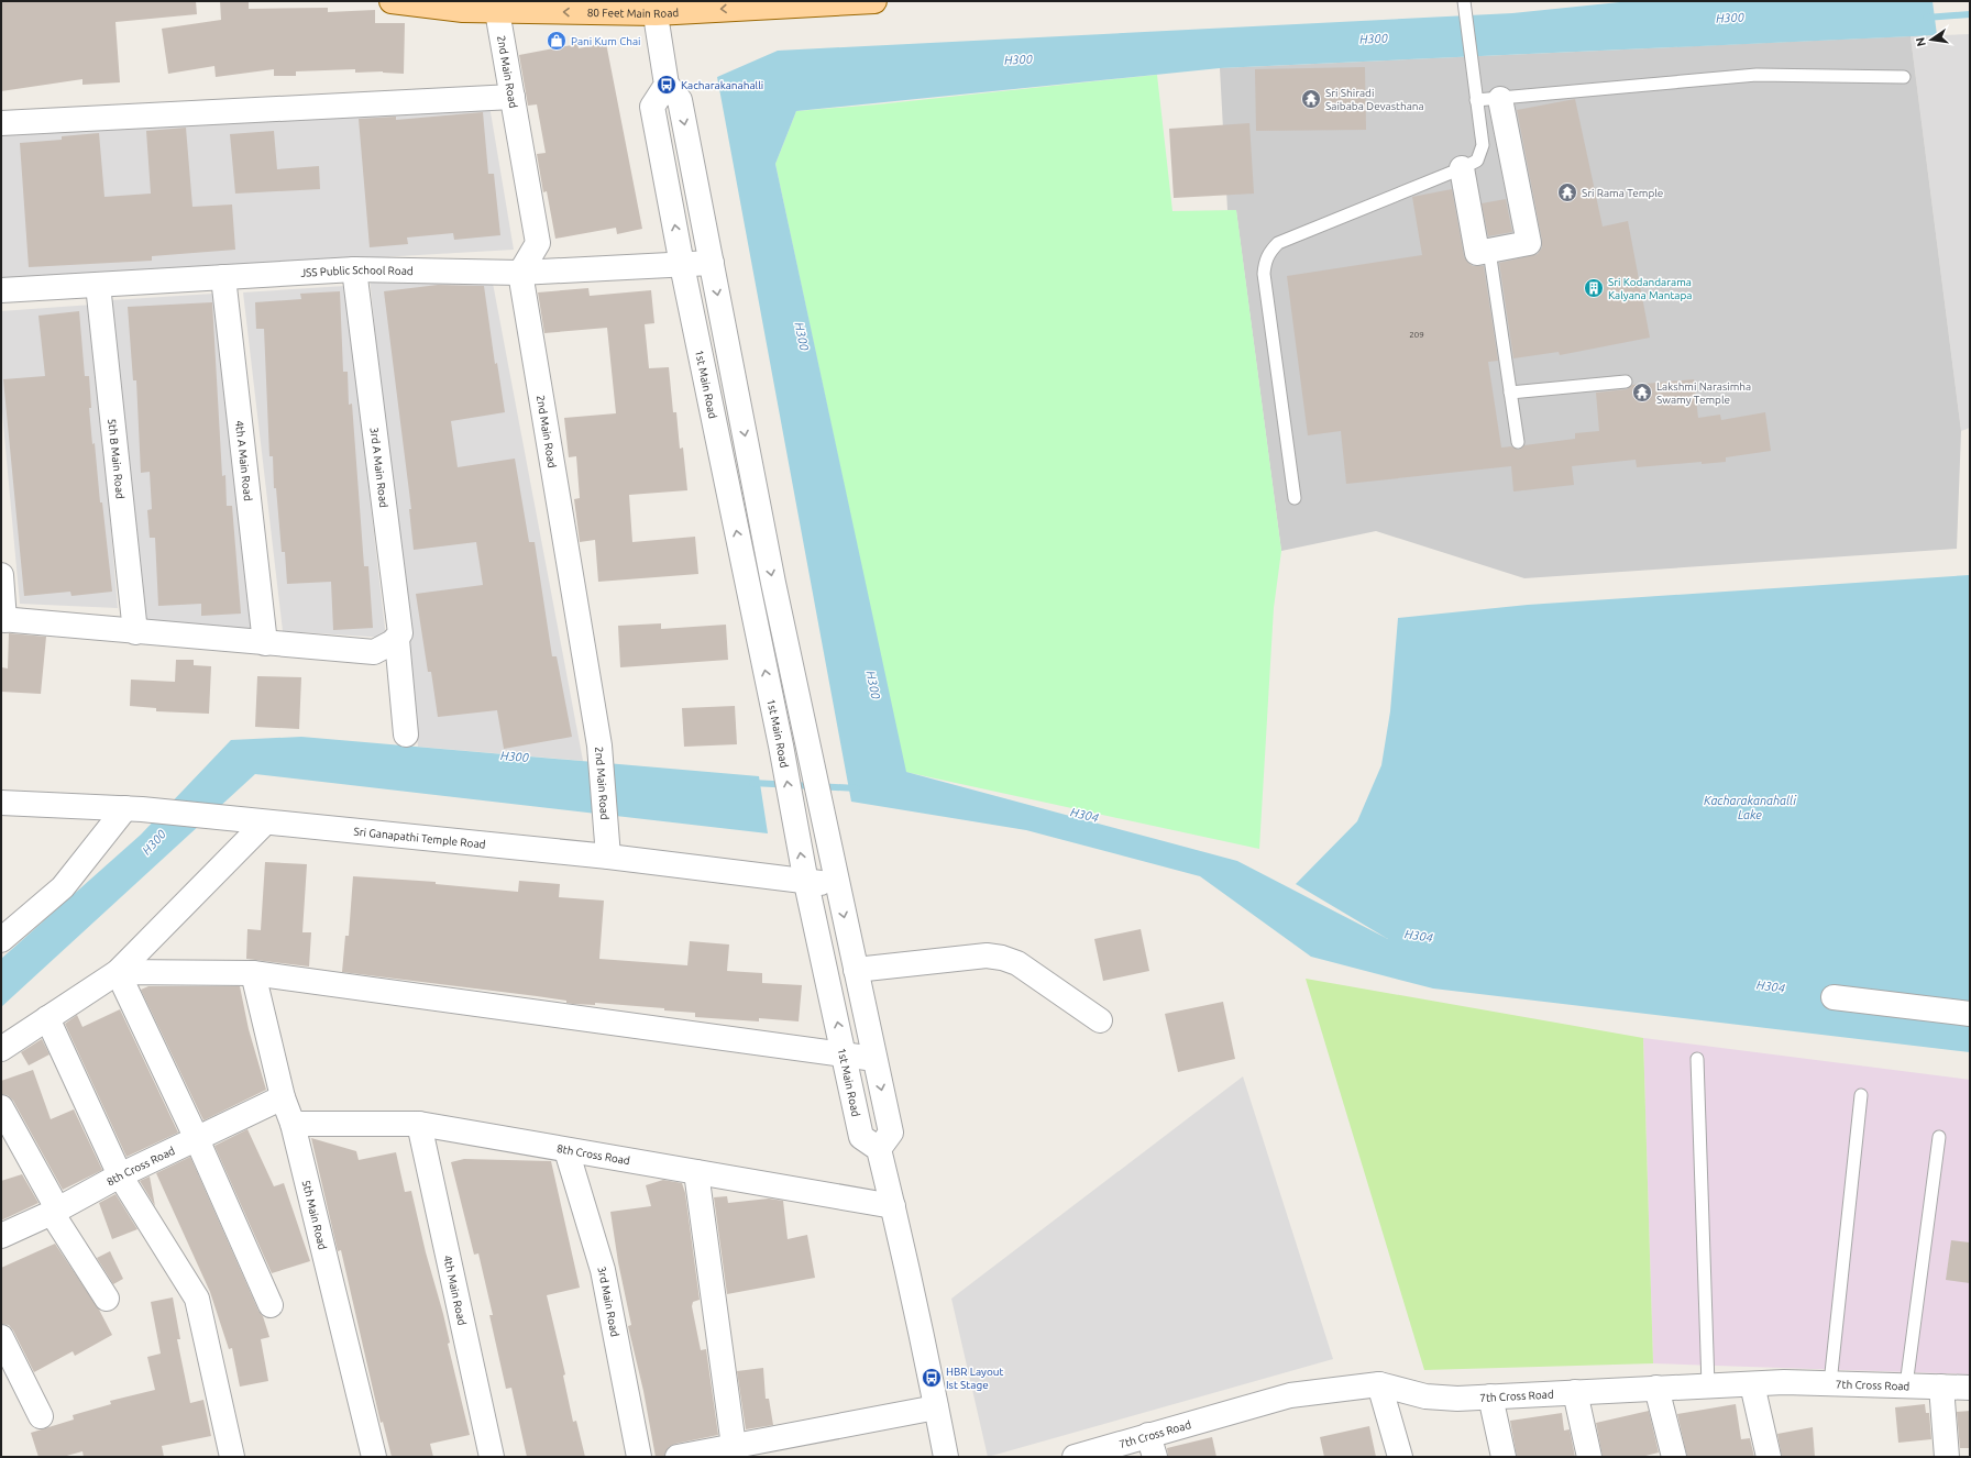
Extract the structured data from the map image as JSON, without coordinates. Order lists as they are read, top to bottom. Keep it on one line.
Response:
{"streets":{"main road":["80 Feet Main Road"],"street":["2nd Main Road","JSS Public School Road","1st Main Road","5th B Main Road","4th A Main Road","3rd A Main Road","Sri Ganapathi Temple Road","8th Cross Road","5th Main Road","4th Main Road","3rd Main Road","7th Cross Road"]},"crossings":[["80 Feet Main Road","2nd Main Road"],["2nd Main Road","JSS Public School Road"],["2nd Main Road","Sri Ganapathi Temple Road"],["JSS Public School Road","1st Main Road"],["JSS Public School Road","5th B Main Road"],["JSS Public School Road","4th A Main Road"],["JSS Public School Road","3rd A Main Road"],["1st Main Road","Sri Ganapathi Temple Road"],["8th Cross Road","5th Main Road"],["8th Cross Road","4th Main Road"],["8th Cross Road","3rd Main Road"]],"one_way":["80 Feet Main Road"],"water":["H300","Kacharakanahalli Lake","H304"],"places":{"shop":["Pani Kum Chai"],"bus stop":["Kacharakanahalli","HBR Layout Ist Stage"],"temple":["Sri Shiradi Saibaba Devasthana","Sri Rama Temple","Lakshmi Narasimha Swamy Temple"],"building":["Sri Kodandarama Kalyana Mantapa"]},"house_numbers":["209"],"north":"left"}
